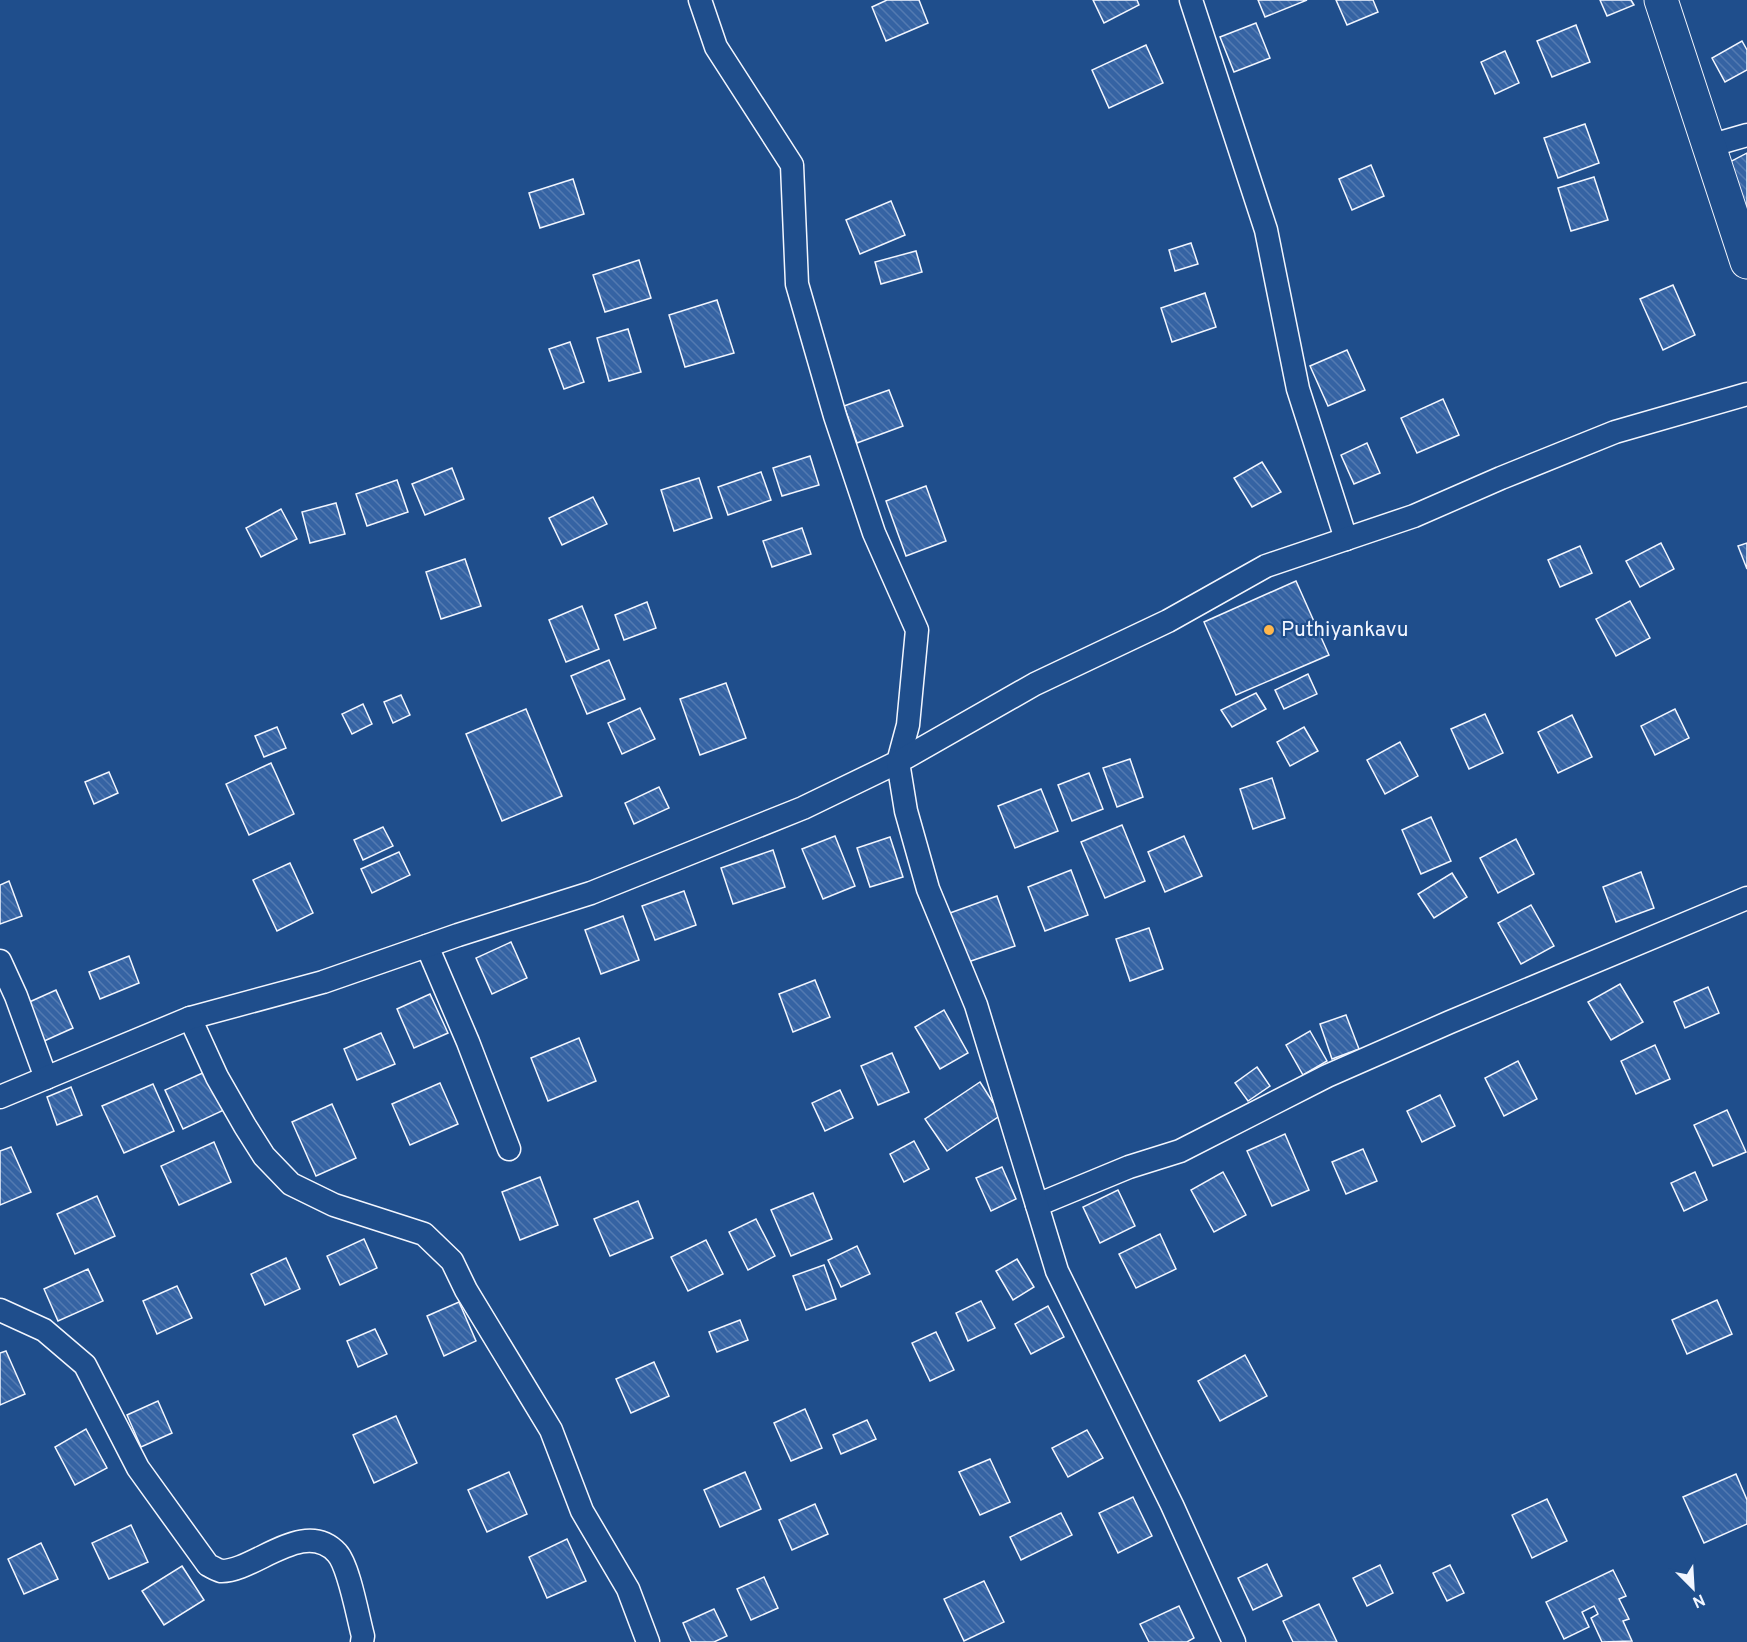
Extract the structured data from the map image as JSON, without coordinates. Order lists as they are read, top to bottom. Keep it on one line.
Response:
{"places":["Puthiyankavu"],"north":"bottom right"}
